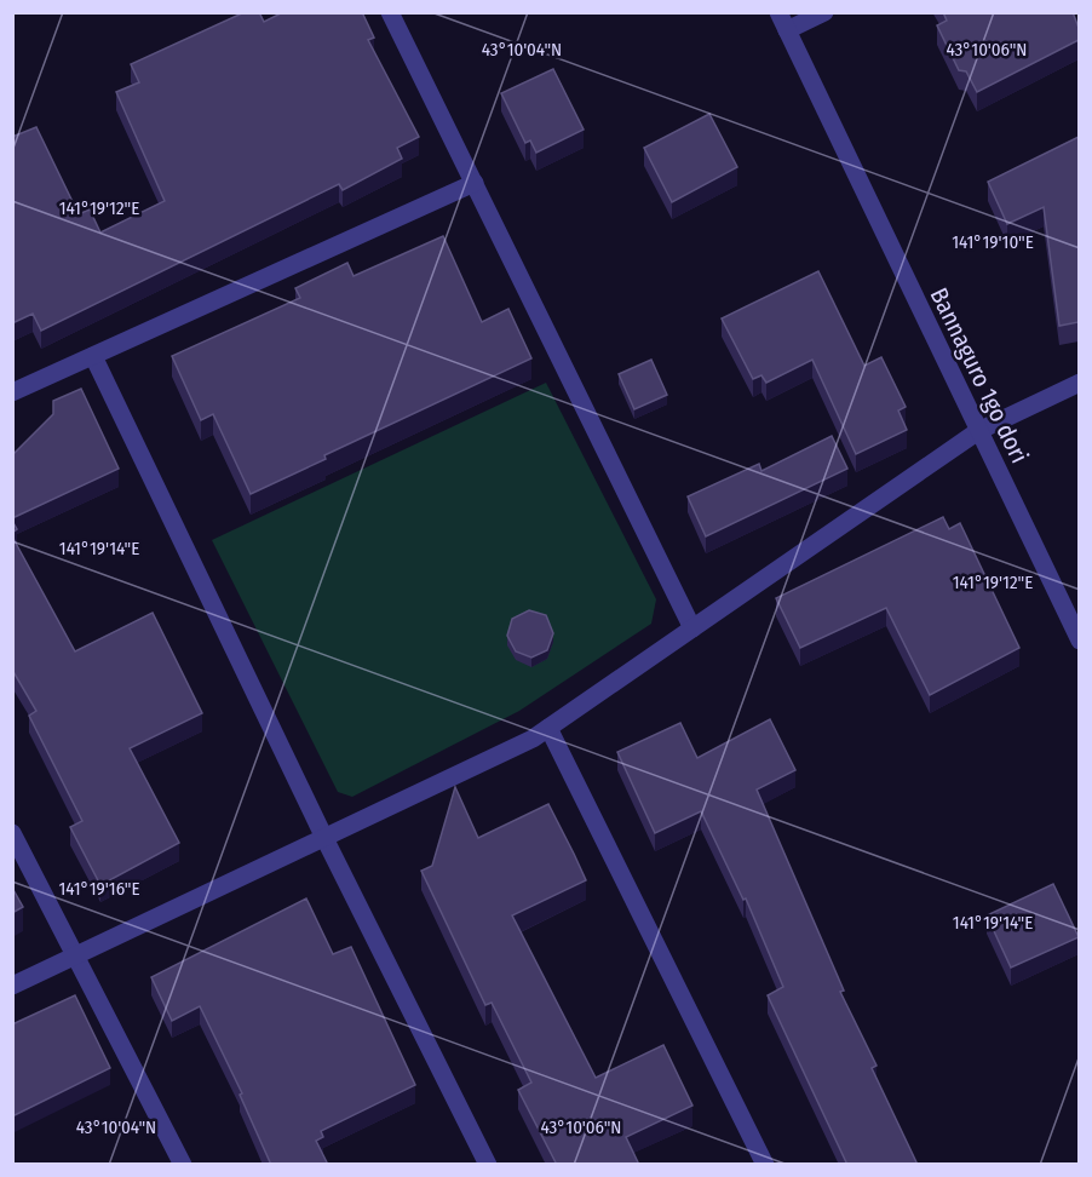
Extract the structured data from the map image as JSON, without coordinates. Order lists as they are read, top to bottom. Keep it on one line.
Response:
{"streets":{"street":["Bannaguro 1go dori"]},"coordinates":["43°10'04\"N","43°10'06\"N","141°19'12\"E","141°19'10\"E","141°19'14\"E","141°19'16\"E"]}
